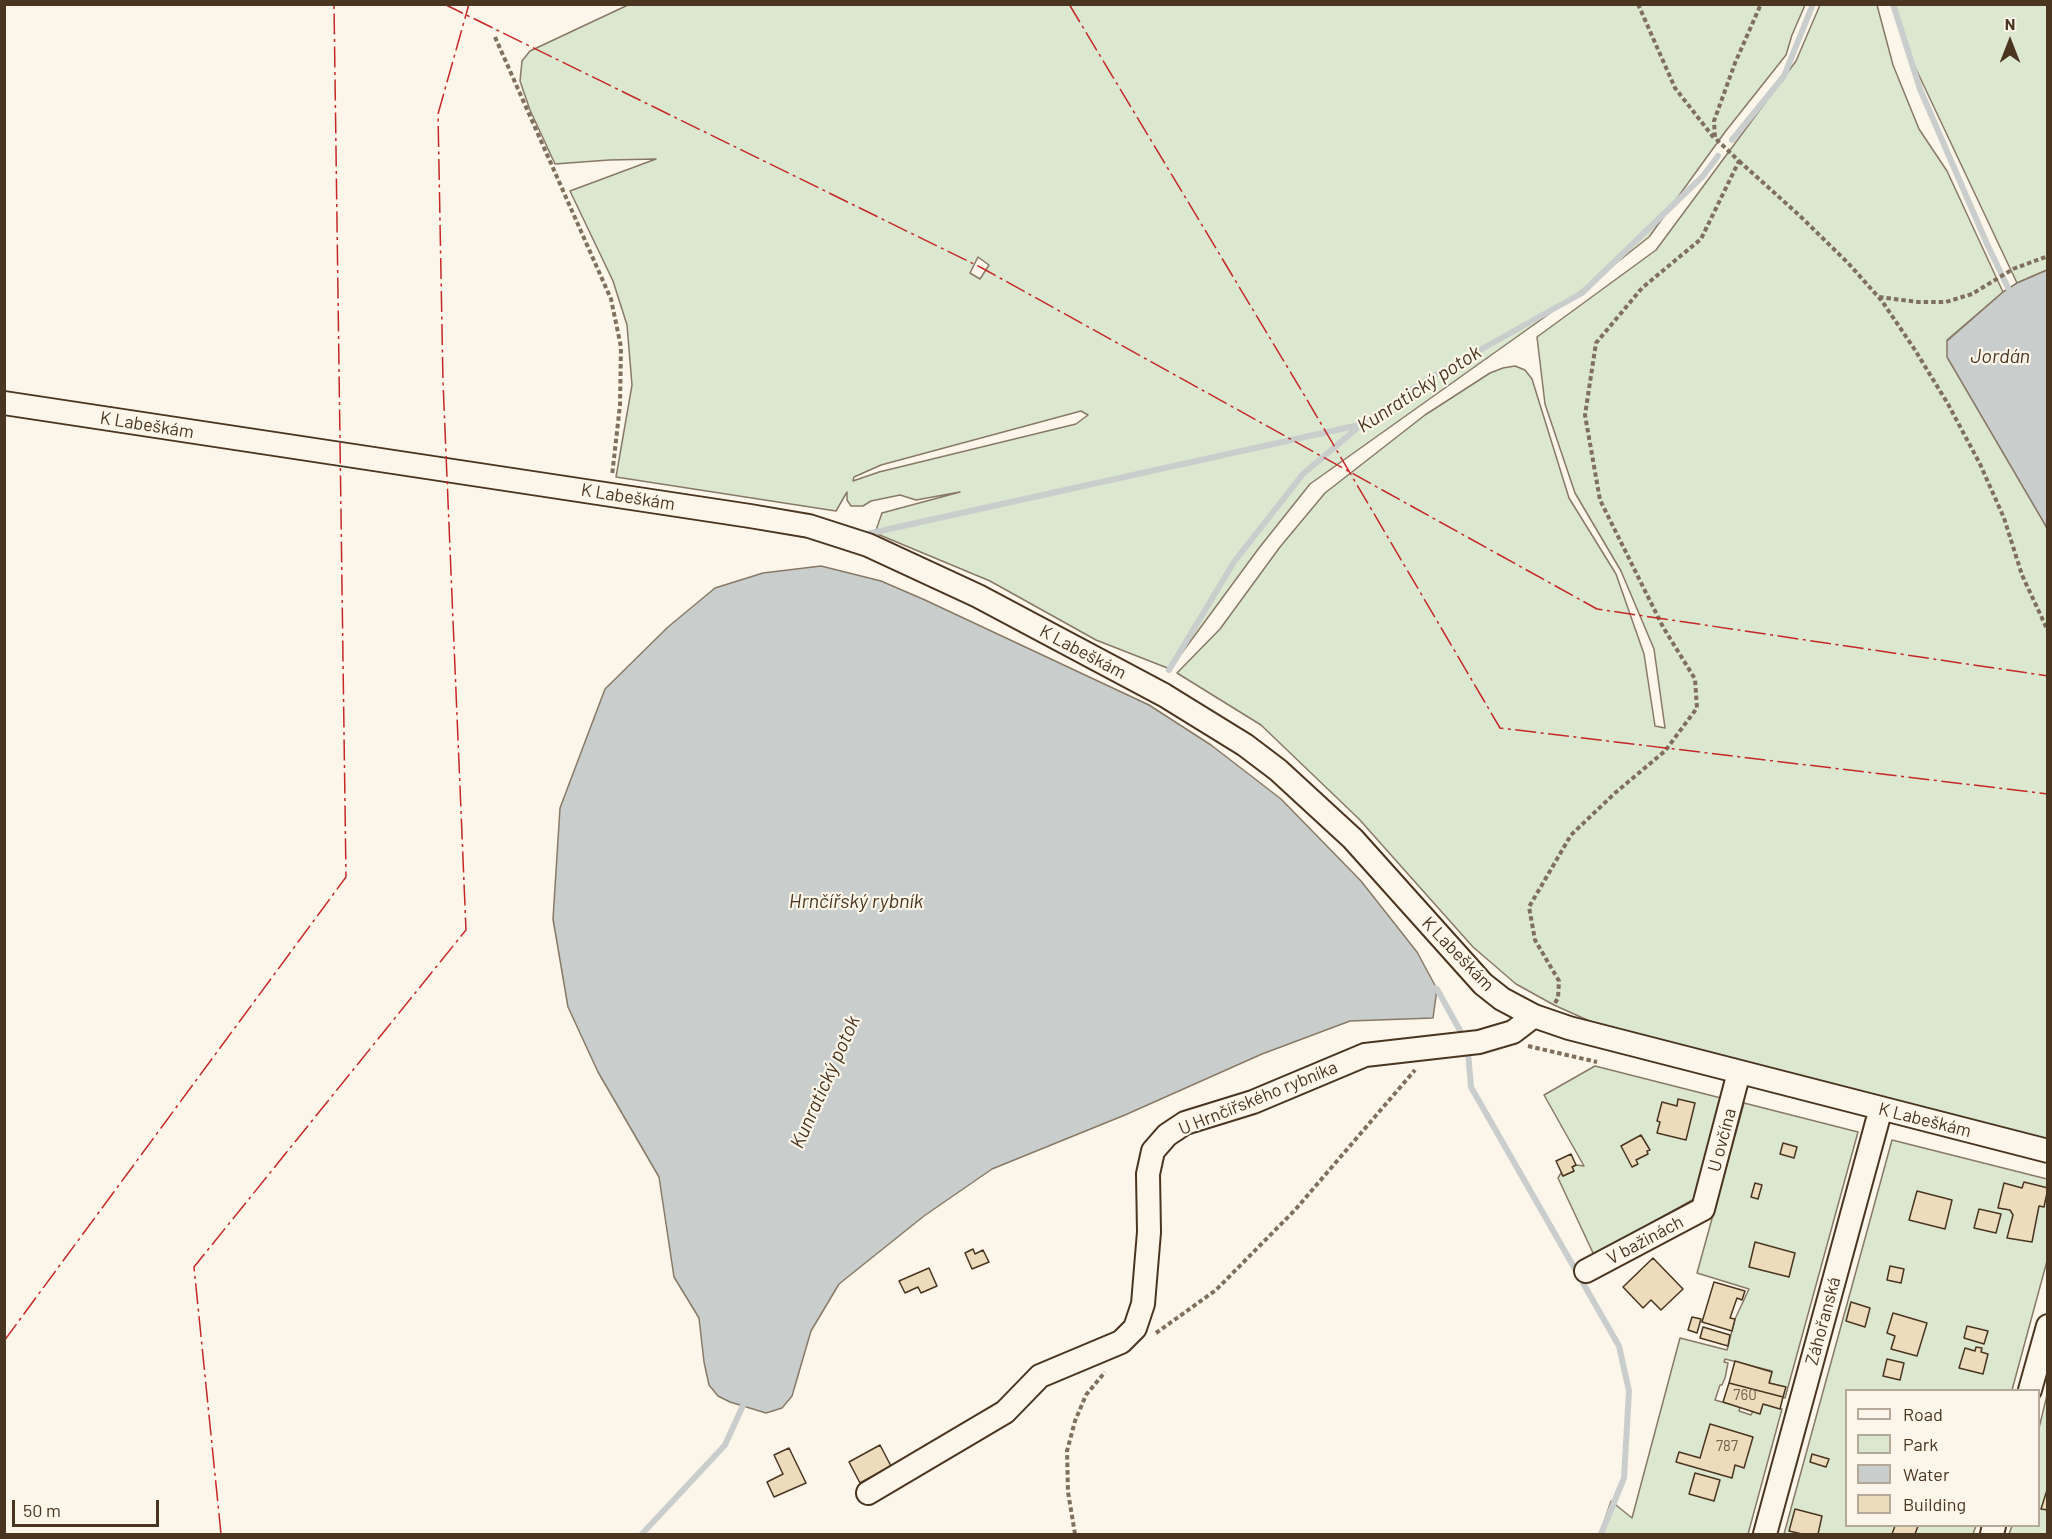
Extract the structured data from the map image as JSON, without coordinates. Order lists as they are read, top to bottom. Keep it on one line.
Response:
{"streets":{"street":["K Labeškám","U Hrnčířského rybníka","U ovčína","V bažinách","Záhořanská"]},"crossings":[["K Labeškám","U Hrnčířského rybníka"],["K Labeškám","U ovčína"],["K Labeškám","Záhořanská"],["U ovčína","V bažinách"]],"water":["Jordán","Kunratický potok","Hrnčířský rybník"],"house_numbers":["760","787"],"legend":["Road","Park","Water","Building"],"scale_bar":"50 m","north":"top"}
